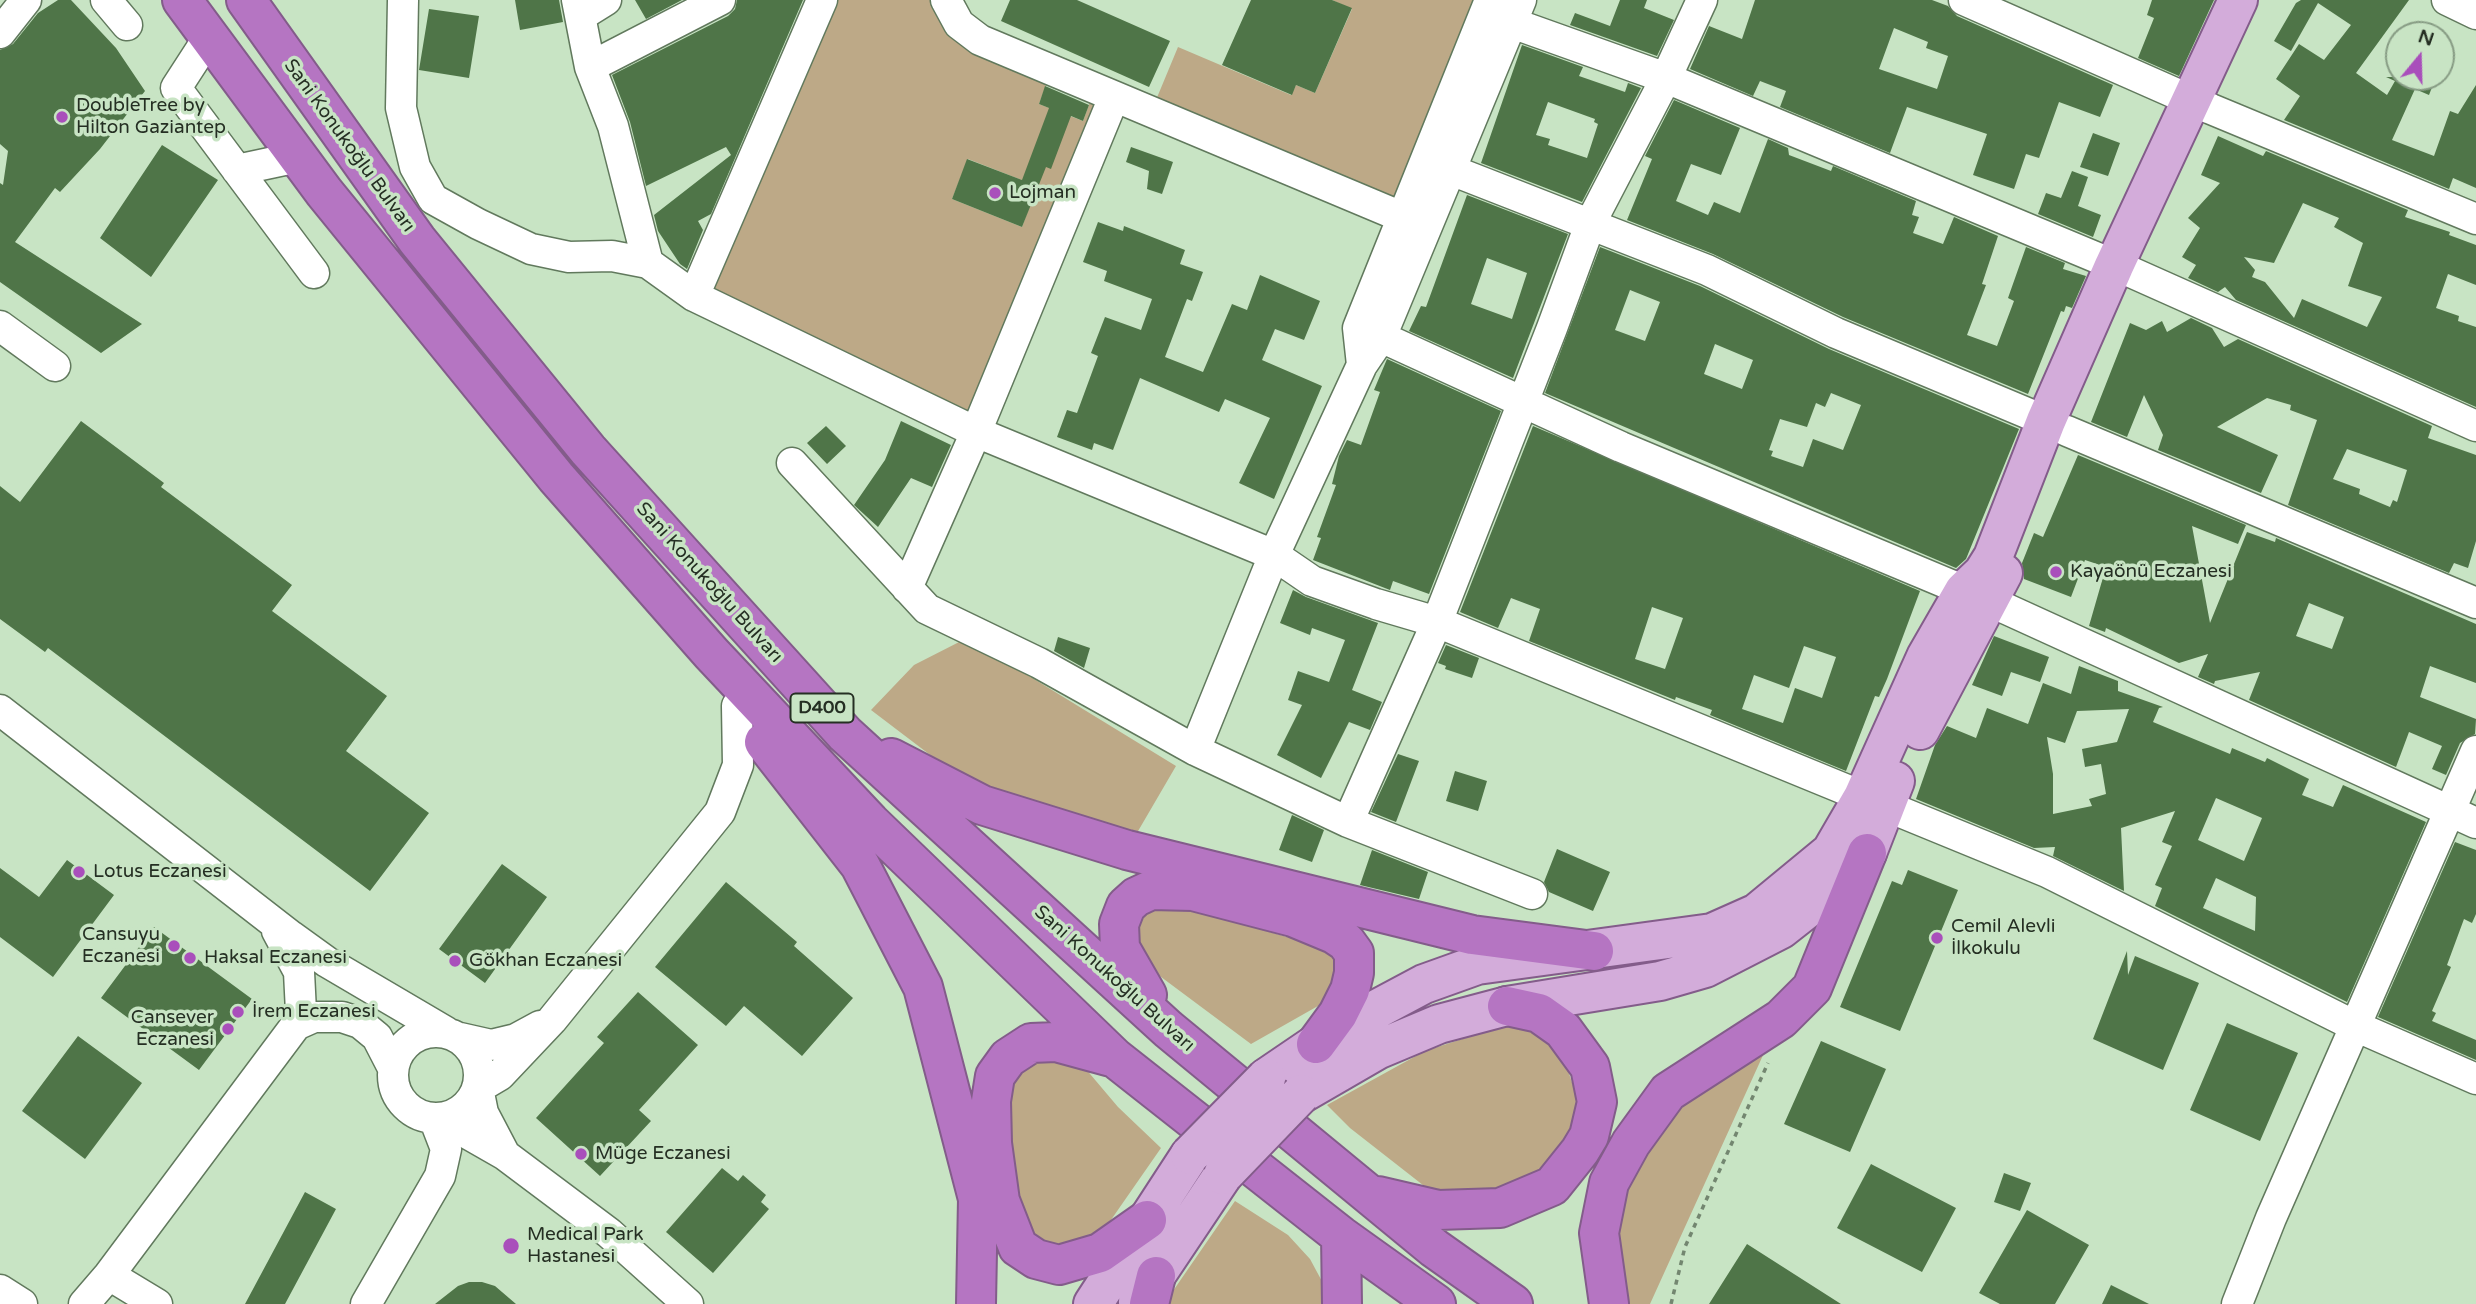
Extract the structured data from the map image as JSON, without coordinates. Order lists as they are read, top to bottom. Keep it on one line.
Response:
{"streets":{"highway":["Sani Konukoğlu Bulvarı","D400"]},"places":["DoubleTree by Hilton Gaziantep","Lojman","Kayaönü Eczanesi","Lotus Eczanesi","Cemil Alevli İlkokulu","Cansuyu Eczanesi","Haksal Eczanesi","Gökhan Eczanesi","İrem Eczanesi","Cansever Eczanesi","Müge Eczanesi","Medical Park Hastanesi"],"north":"top"}
